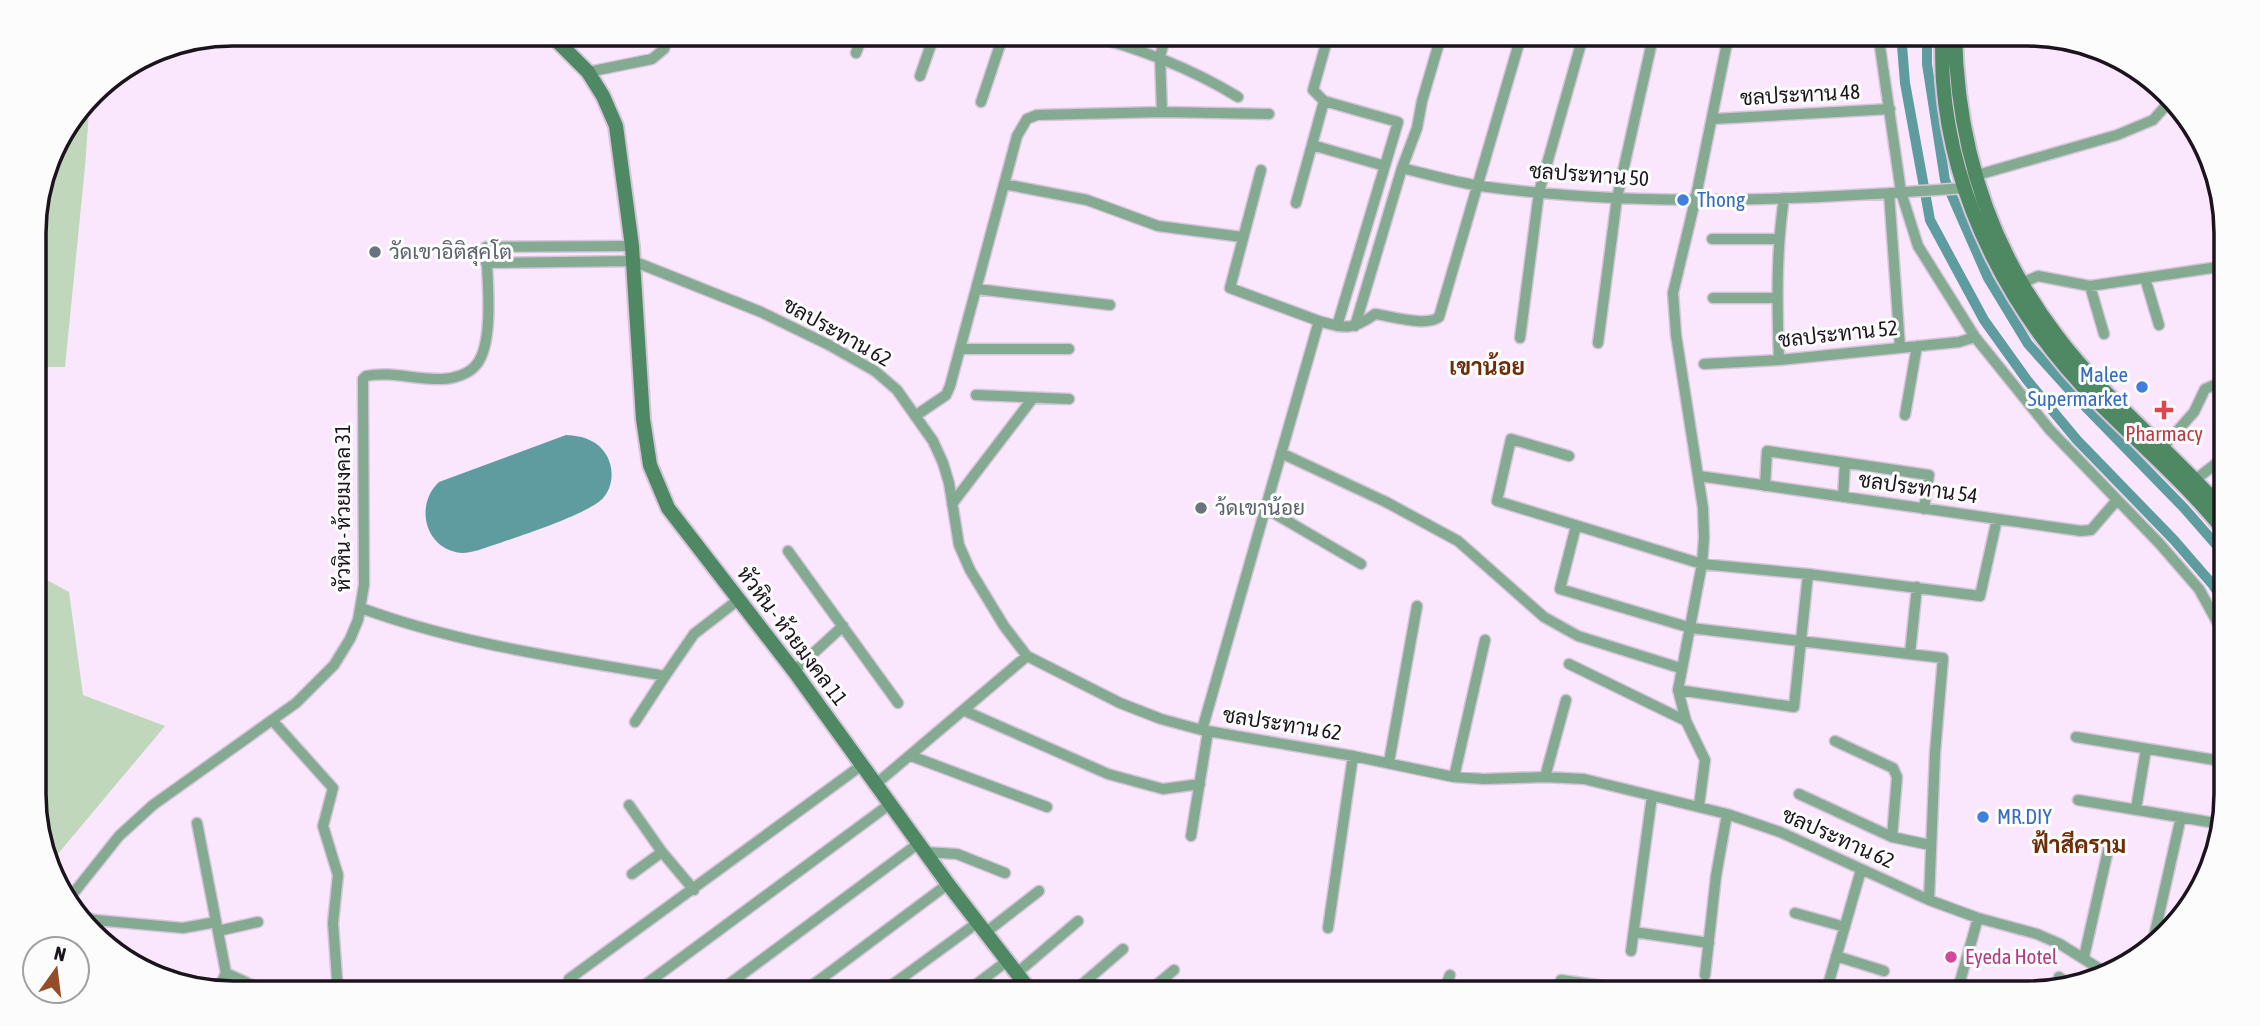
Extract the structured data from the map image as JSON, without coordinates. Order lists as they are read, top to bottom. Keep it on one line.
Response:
{"streets":{"street":["ชลประทาน 48","ชลประทาน 50","ชลประทาน 62","ชลประทาน 52","ชลประทาน 54","หัวหิน - ห้วยมงคล 31","หัวหิน - ห้วยมงคล 11"]},"crossings":[["ชลประทาน 62","หัวหิน - ห้วยมงคล 11"]],"districts":["เขาน้อย","ฟ้าสีคราม"],"places":{"other":["Thong","วัดเขาอิติสุคโต","Malee Supermarket","ว้ดเขาน้อย","MR.DIY","Eyeda Hotel"],"health":["Pharmacy"]},"north":"top"}
